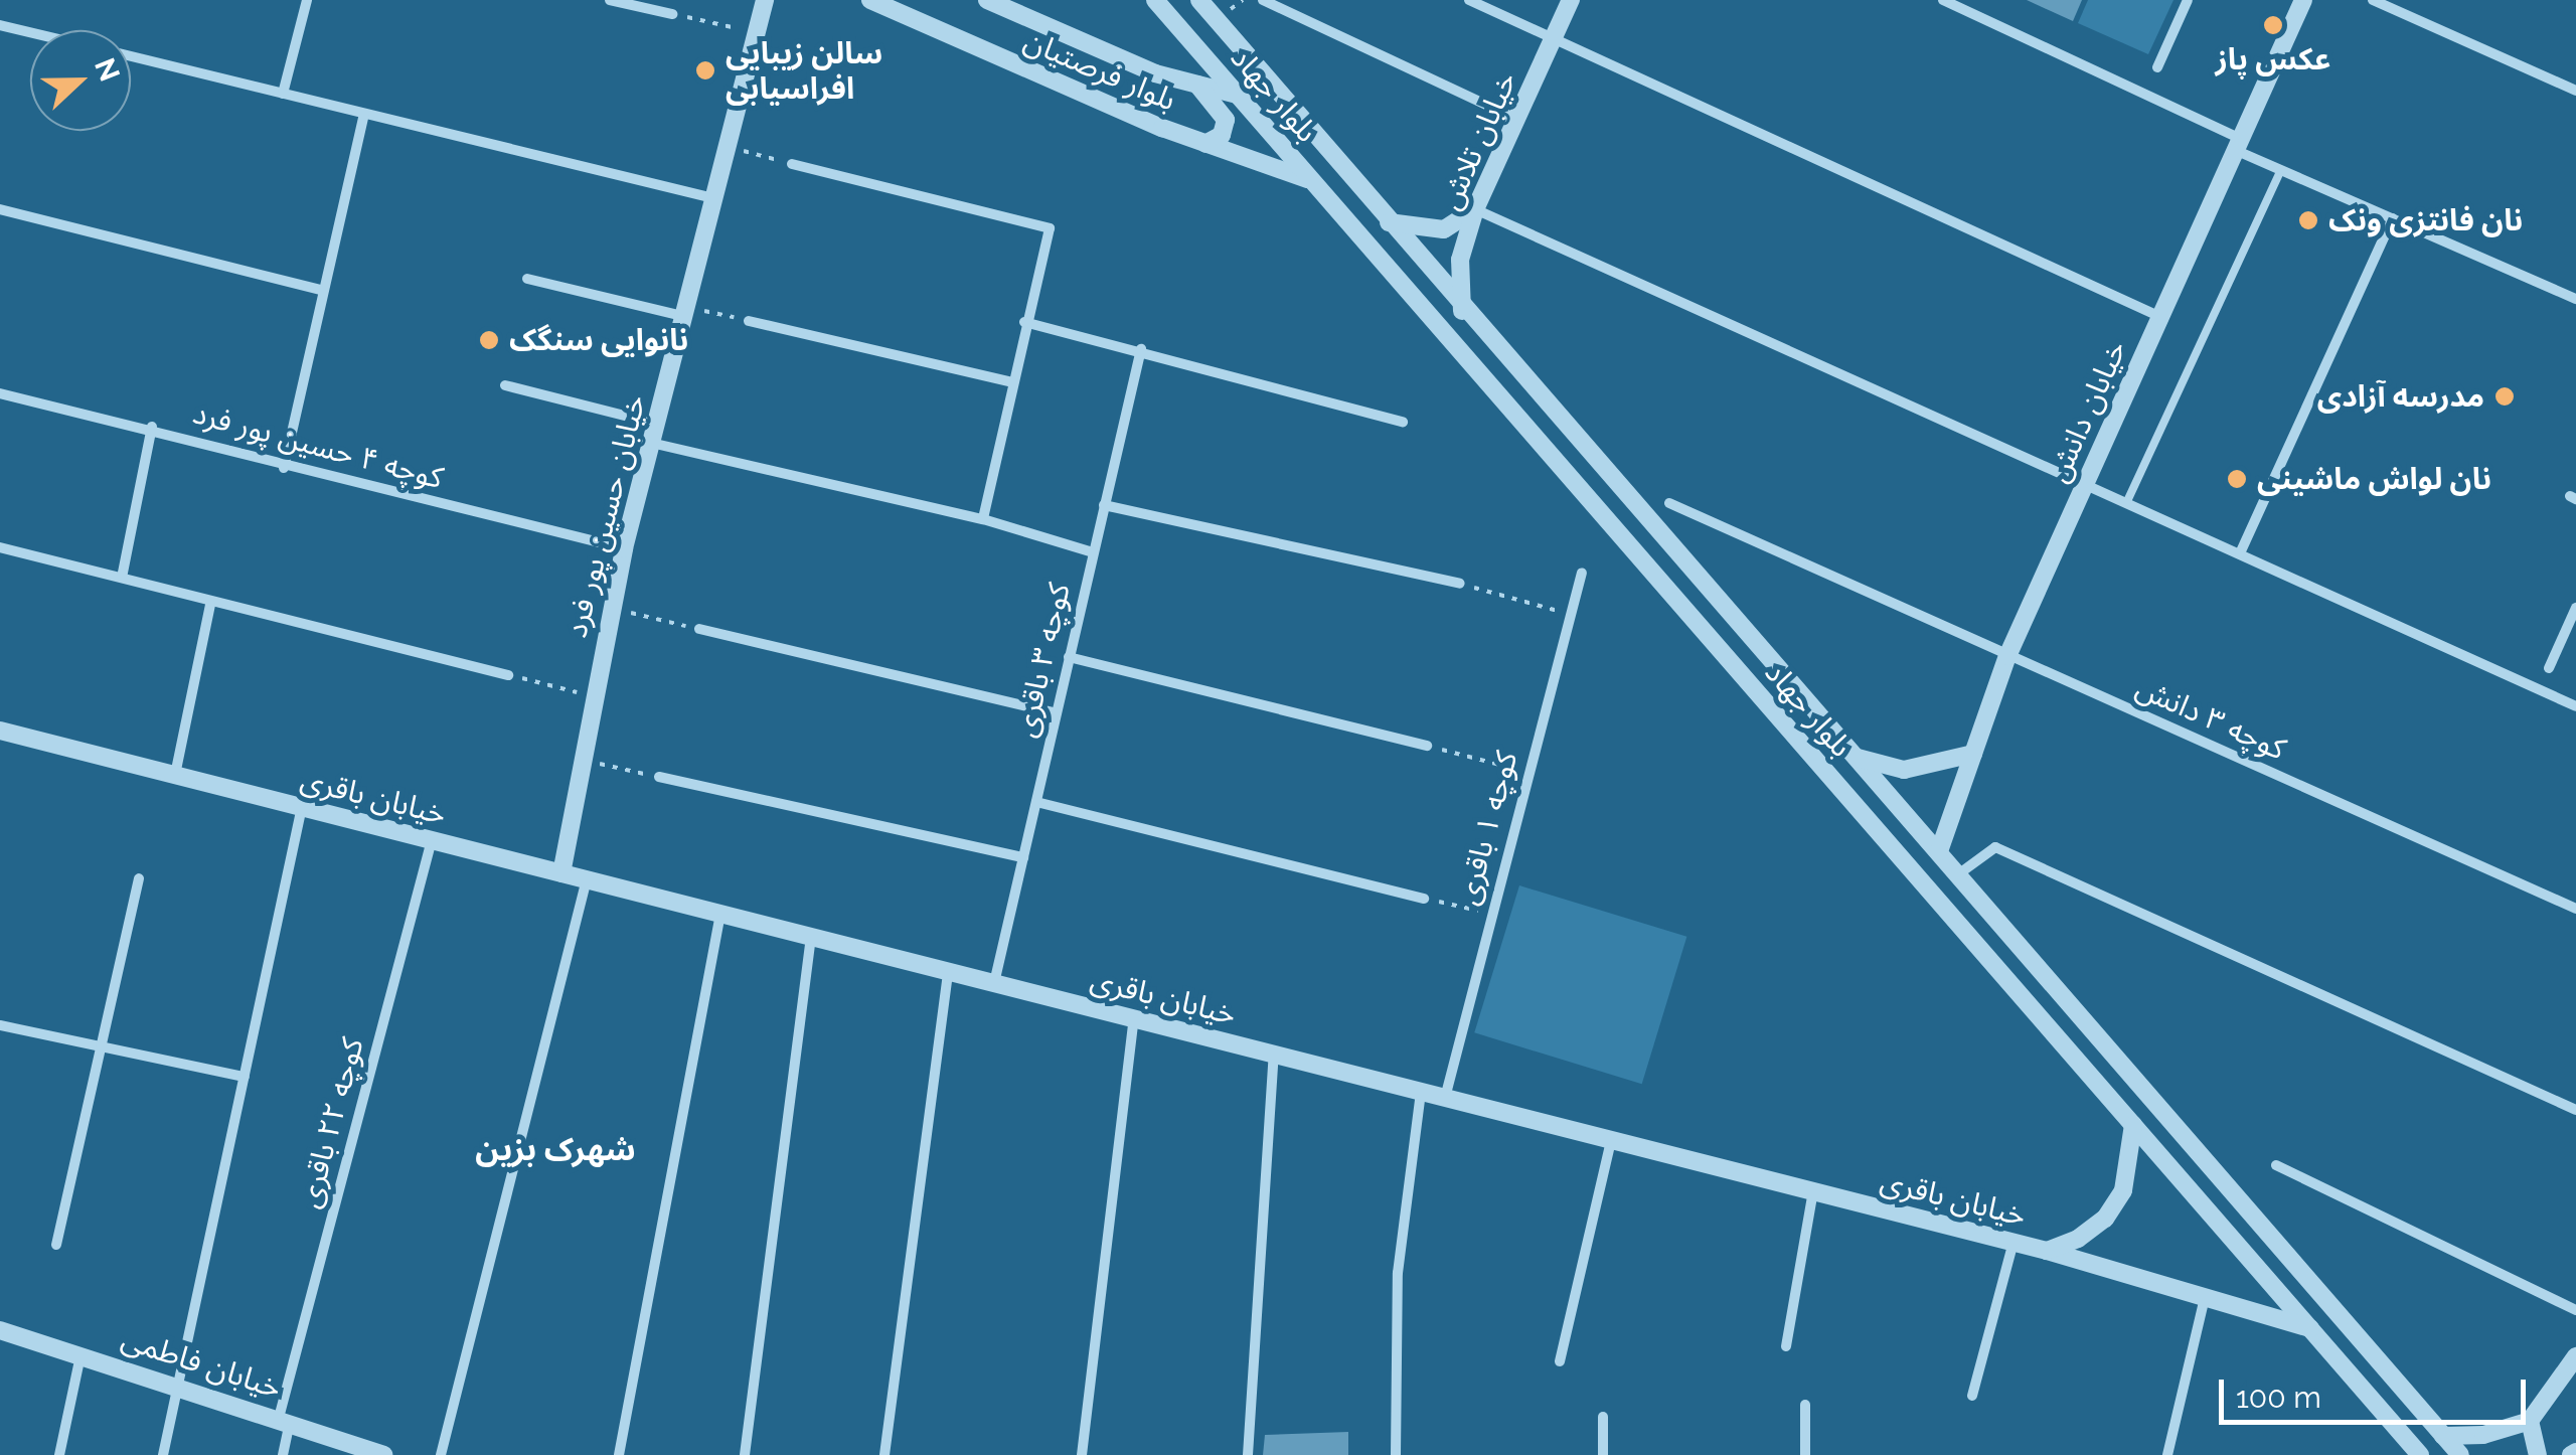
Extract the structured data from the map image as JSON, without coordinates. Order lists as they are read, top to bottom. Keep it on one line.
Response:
{"streets":{"street":["بلوار فرصتیان","بلوار جهاد","خیابان تلاش","خیابان دانش","کوچه ۴ حسین پور فرد","خیابان حسین پور فرد","کوچه ۳ باقری","کوچه ۳ دانش","خیابان باقری","کوچه ۱ باقری","کوچه ۲۲ باقری","خیابان فاطمی"]},"crossings":[["بلوار فرصتیان","بلوار جهاد"],["بلوار جهاد","خیابان تلاش"],["بلوار جهاد","خیابان دانش"],["بلوار جهاد","خیابان باقری"],["خیابان دانش","کوچه ۳ دانش"],["کوچه ۴ حسین پور فرد","خیابان حسین پور فرد"],["خیابان حسین پور فرد","خیابان باقری"],["کوچه ۳ باقری","خیابان باقری"],["خیابان باقری","کوچه ۱ باقری"],["خیابان باقری","کوچه ۲۲ باقری"],["کوچه ۲۲ باقری","خیابان فاطمی"]],"districts":["شهرک بزین"],"places":["عکس پاز","سالن زیبایی افراسیابی","نان فانتزى ونک","نانوایی سنگک","مدرسه آزادی","نان لواش ماشينى"],"scale_bar":"100 m","north":"right"}
